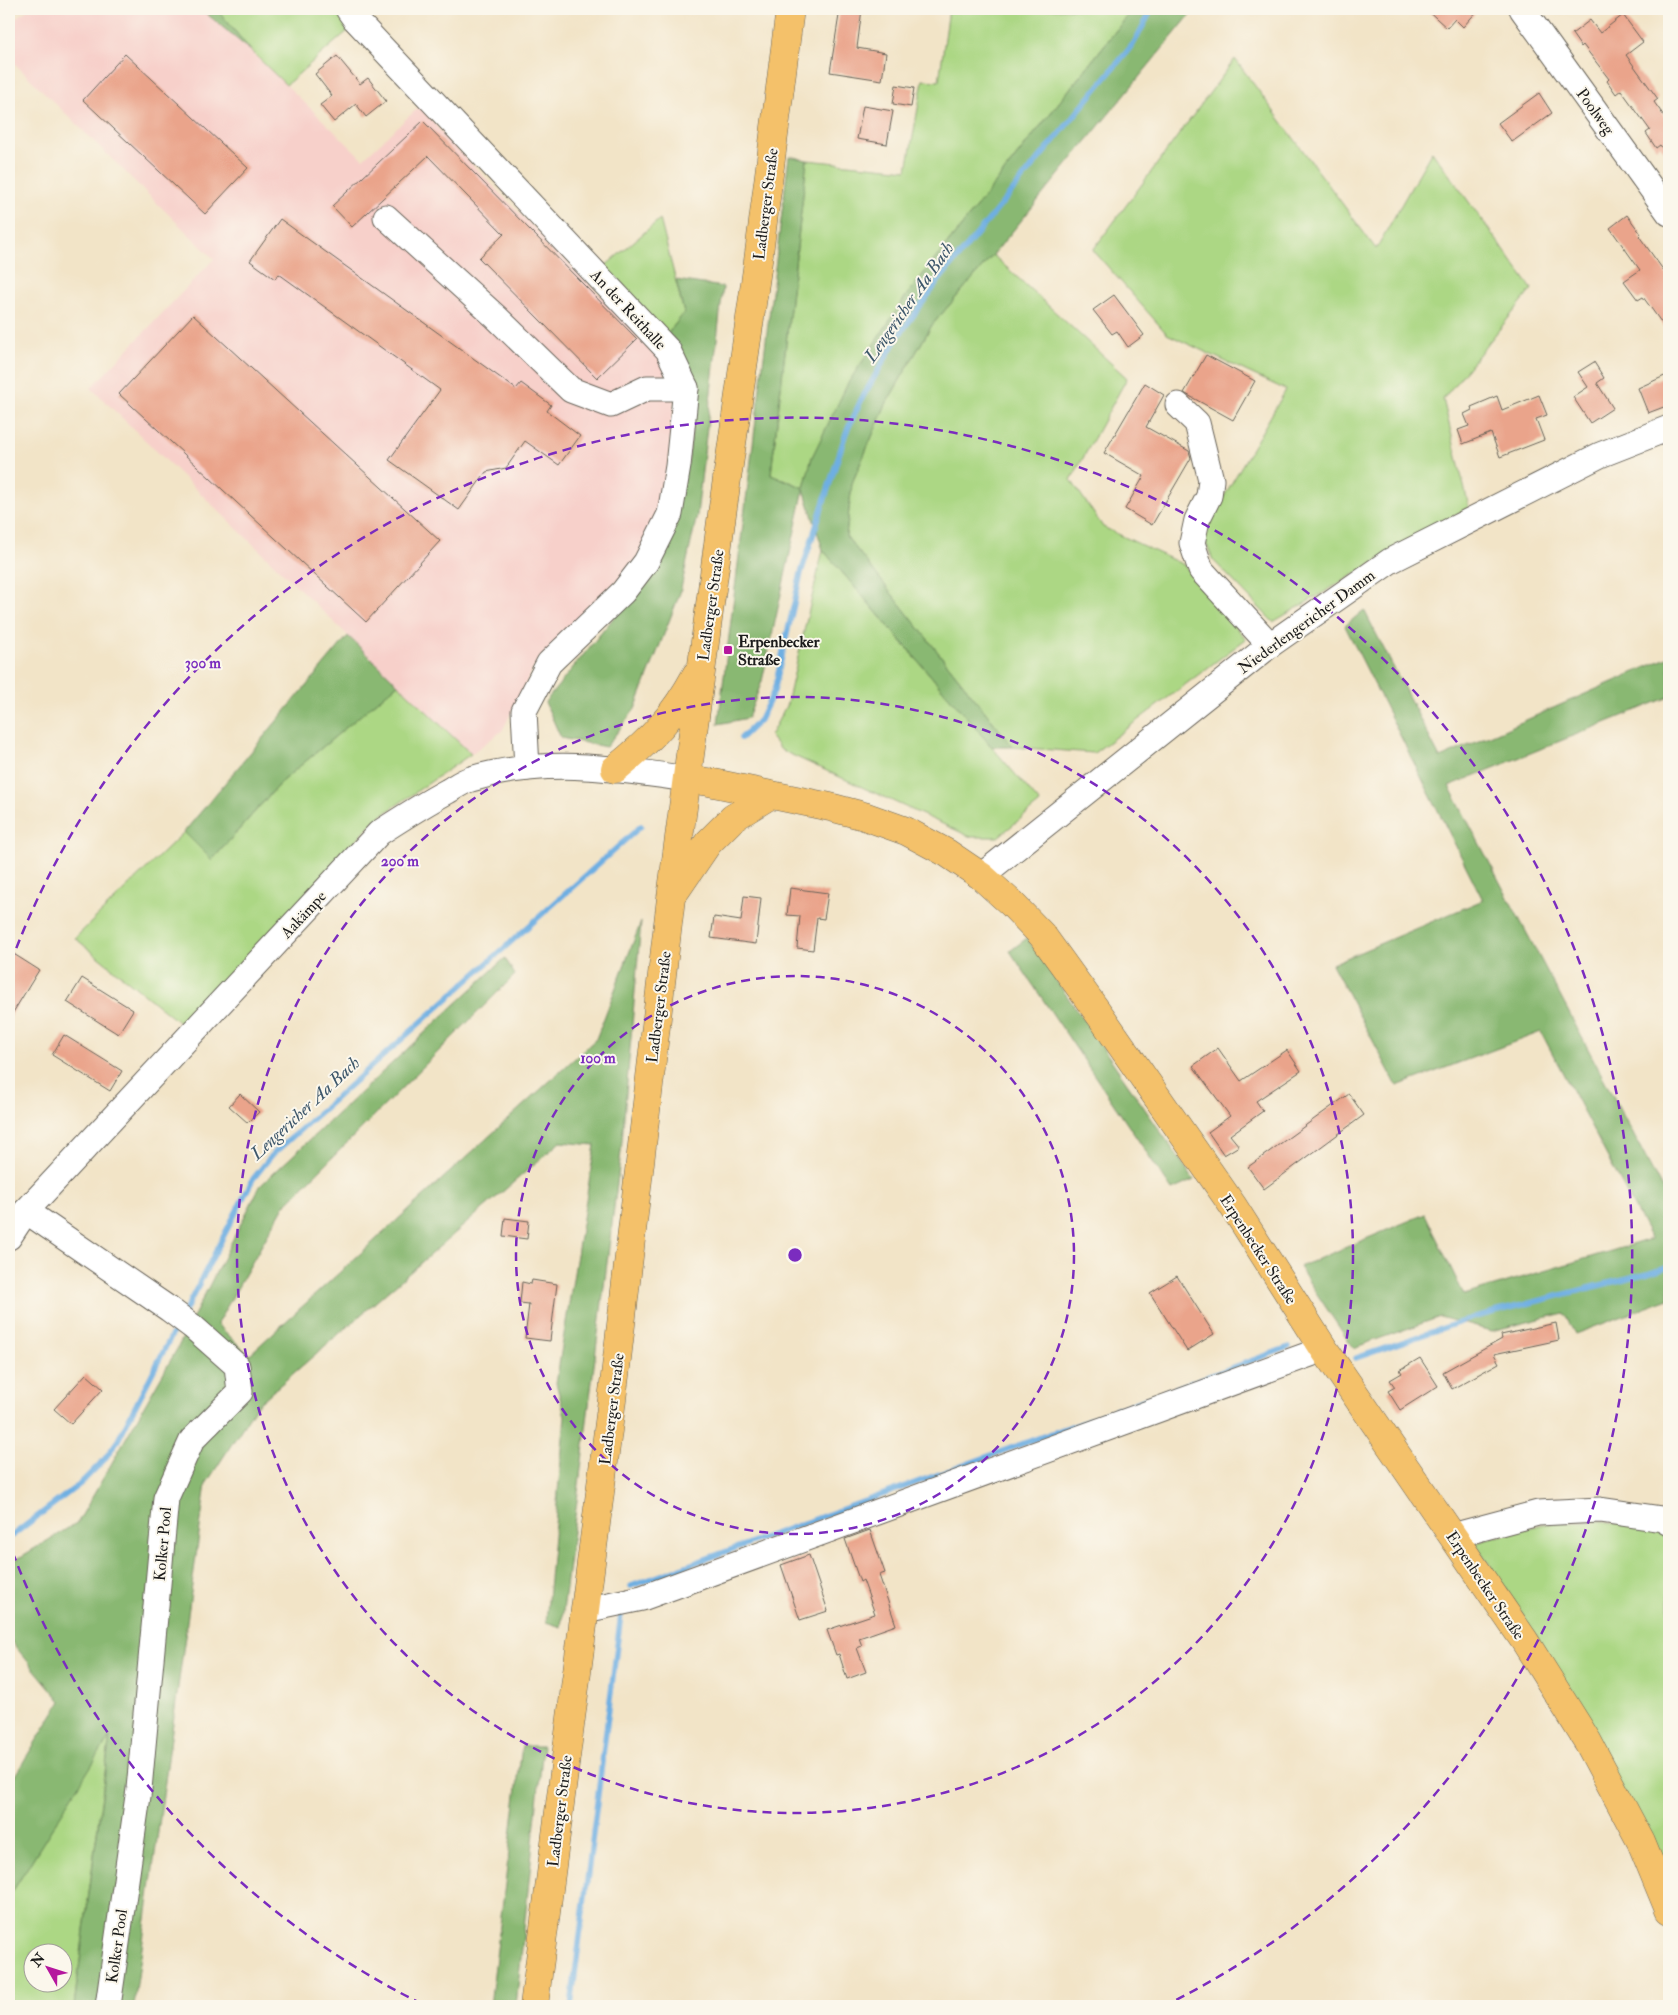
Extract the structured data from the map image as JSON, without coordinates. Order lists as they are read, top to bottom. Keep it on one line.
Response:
{"streets":{"main road":["Ladberger Straße","Erpenbecker Straße"],"street":["Poolweg","An der Reithalle","Niederlengericher Damm","Aakämpe","Kolker Pool"]},"crossings":[["Ladberger Straße","Aakämpe"],["Ladberger Straße","Erpenbecker Straße"],["Niederlengericher Damm","Erpenbecker Straße"],["Aakämpe","Erpenbecker Straße"],["Aakämpe","Kolker Pool"]],"water":["Lengericher Aa Bach"],"places":{"transit":["Erpenbecker Straße"]},"north":"top left","rings":["300 m","200 m","100 m"]}
